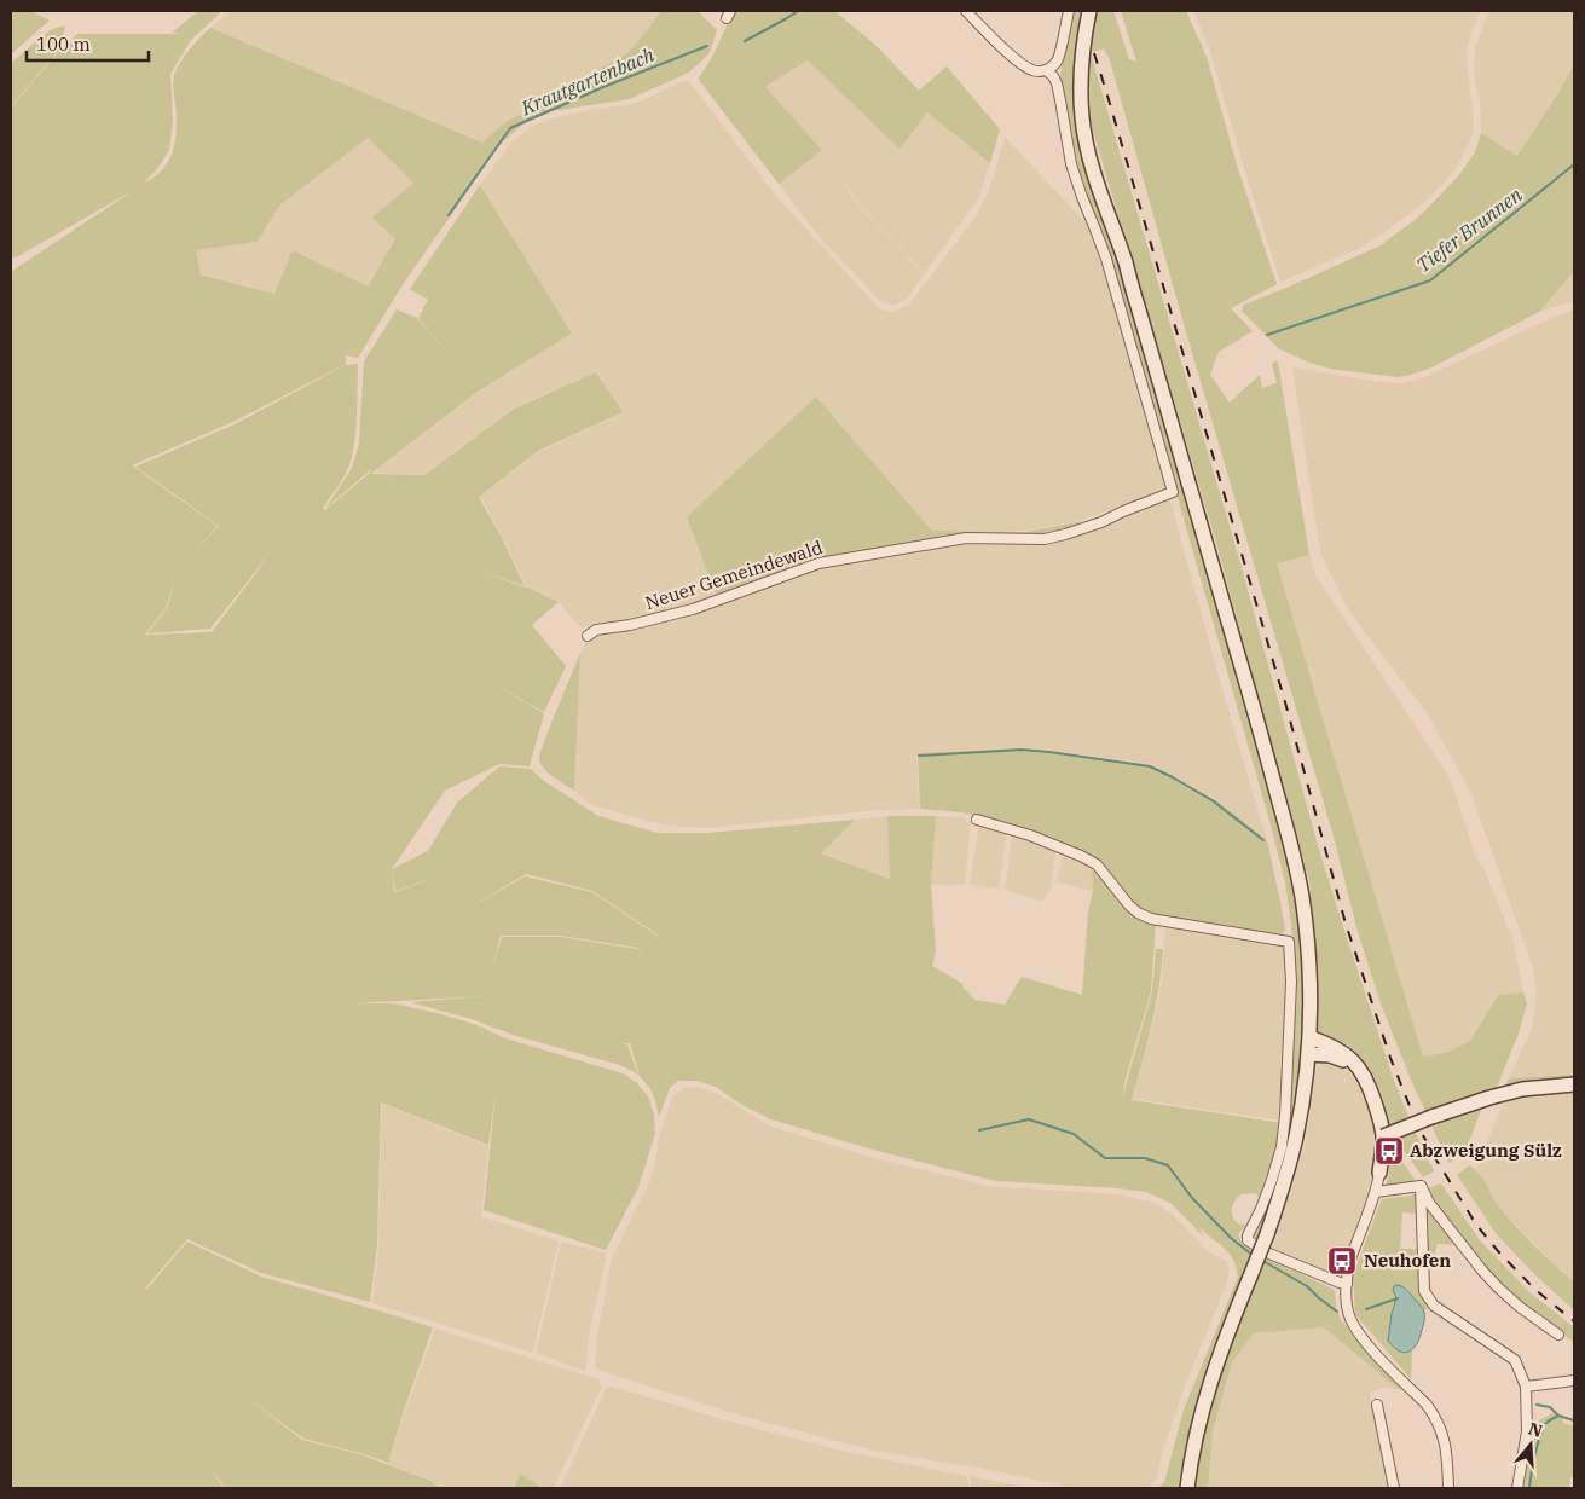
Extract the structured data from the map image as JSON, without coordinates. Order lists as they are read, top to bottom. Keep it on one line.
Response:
{"streets":{"street":["Neuer Gemeindewald"]},"water":["Krautgartenbach","Tiefer Brunnen"],"places":{"bus stop":["Abzweigung Sülz","Neuhofen"]},"scale_bar":"100 m","north":"top"}
